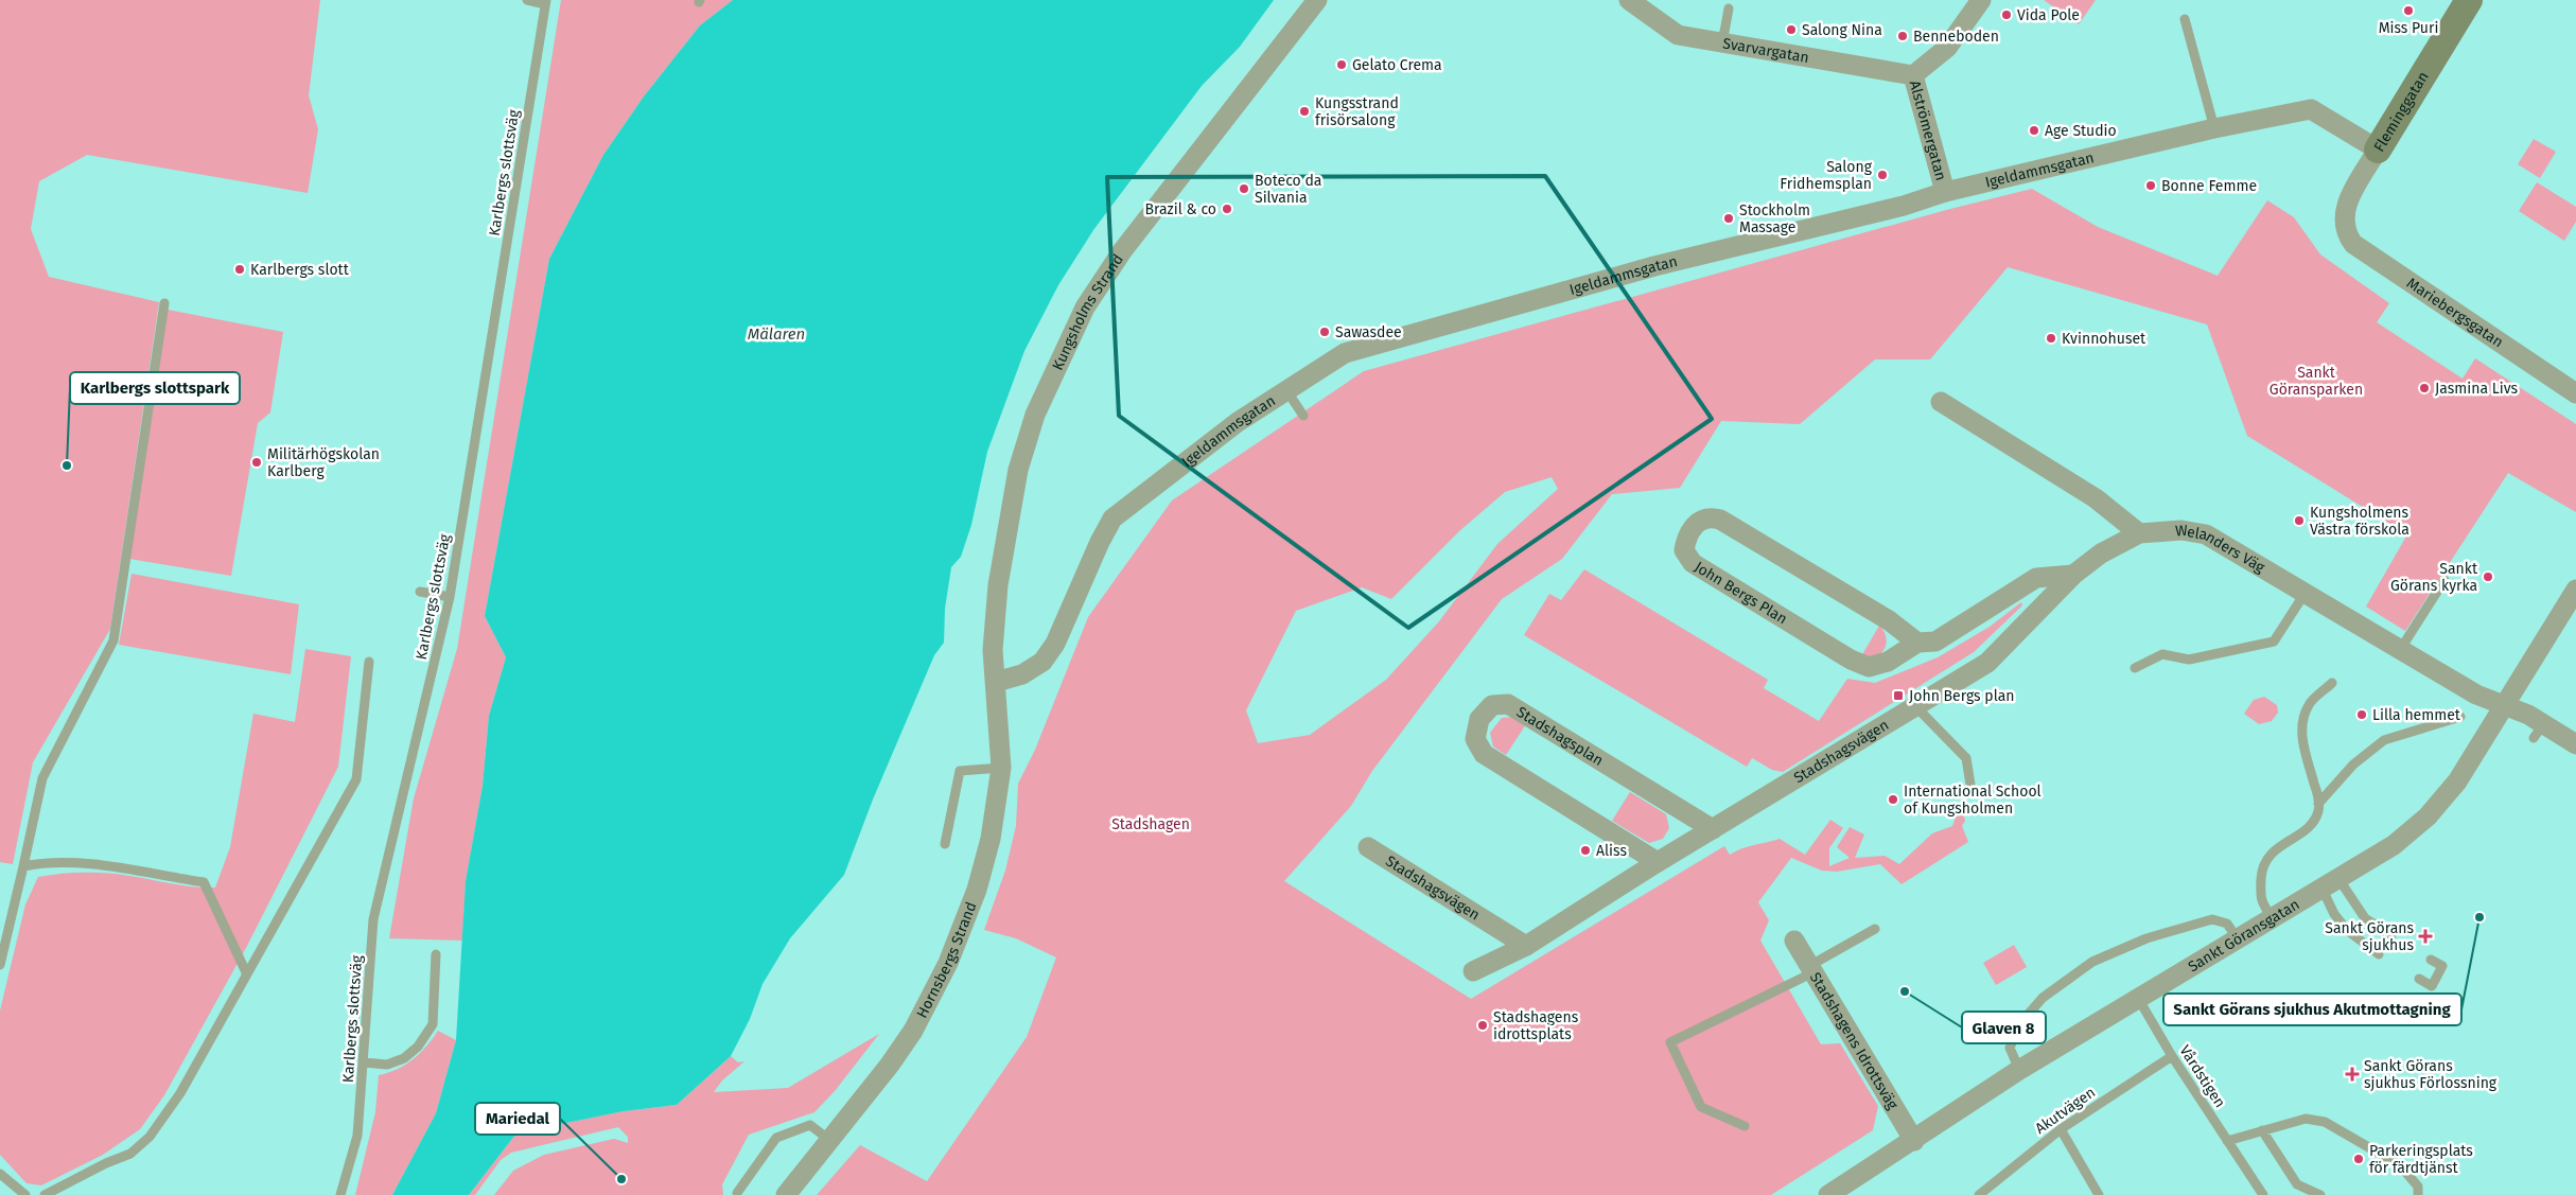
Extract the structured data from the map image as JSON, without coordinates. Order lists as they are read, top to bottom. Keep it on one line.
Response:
{"streets":{"street":["Svarvargatan","Fleminggatan","Alströmergatan","Igeldammsgatan","Kungsholms Strand","Mariebergsgatan","Welanders Väg","John Bergs Plan","Stadshagsplan","Stadshagsvägen","Sankt Göransgatan","Hornsbergs Strand","Stadshagens Idrottsväg"],"lane":["Karlbergs slottsväg","Vårdstigen","Akutvägen"]},"crossings":[["Svarvargatan","Alströmergatan"],["Fleminggatan","Igeldammsgatan"],["Fleminggatan","Mariebergsgatan"],["Alströmergatan","Igeldammsgatan"],["Igeldammsgatan","Kungsholms Strand"],["Igeldammsgatan","Hornsbergs Strand"],["Kungsholms Strand","Hornsbergs Strand"],["Welanders Väg","Stadshagsvägen"],["Welanders Väg","Sankt Göransgatan"],["John Bergs Plan","Stadshagsvägen"],["Stadshagsplan","Stadshagsvägen"],["Sankt Göransgatan","Stadshagens Idrottsväg"],["Sankt Göransgatan","Vårdstigen"],["Vårdstigen","Akutvägen"]],"water":["Mälaren"],"parks":["Sankt Göransparken","Stadshagen"],"places":{"other":["Miss Puri","Vida Pole","Salong Nina","Benneboden","Gelato Crema","Kungsstrand frisörsalong","Age Studio","Salong Fridhemsplan","Bonne Femme","Boteco da Silvania","Brazil & co","Stockholm Massage","Karlbergs slott","Sawasdee","Kvinnohuset","Jasmina Livs","Militärhögskolan Karlberg","Karlbergs slottspark","Kungsholmens Västra förskola","Sankt Görans kyrka","Lilla hemmet","International School of Kungsholmen","Aliss","Sankt Görans sjukhus Akutmottagning","Glaven 8","Stadshagens idrottsplats","Parkeringsplats för färdtjänst","Mariedal"],"transit":["John Bergs plan"],"health":["Sankt Görans sjukhus","Sankt Görans sjukhus Förlossning"]}}
